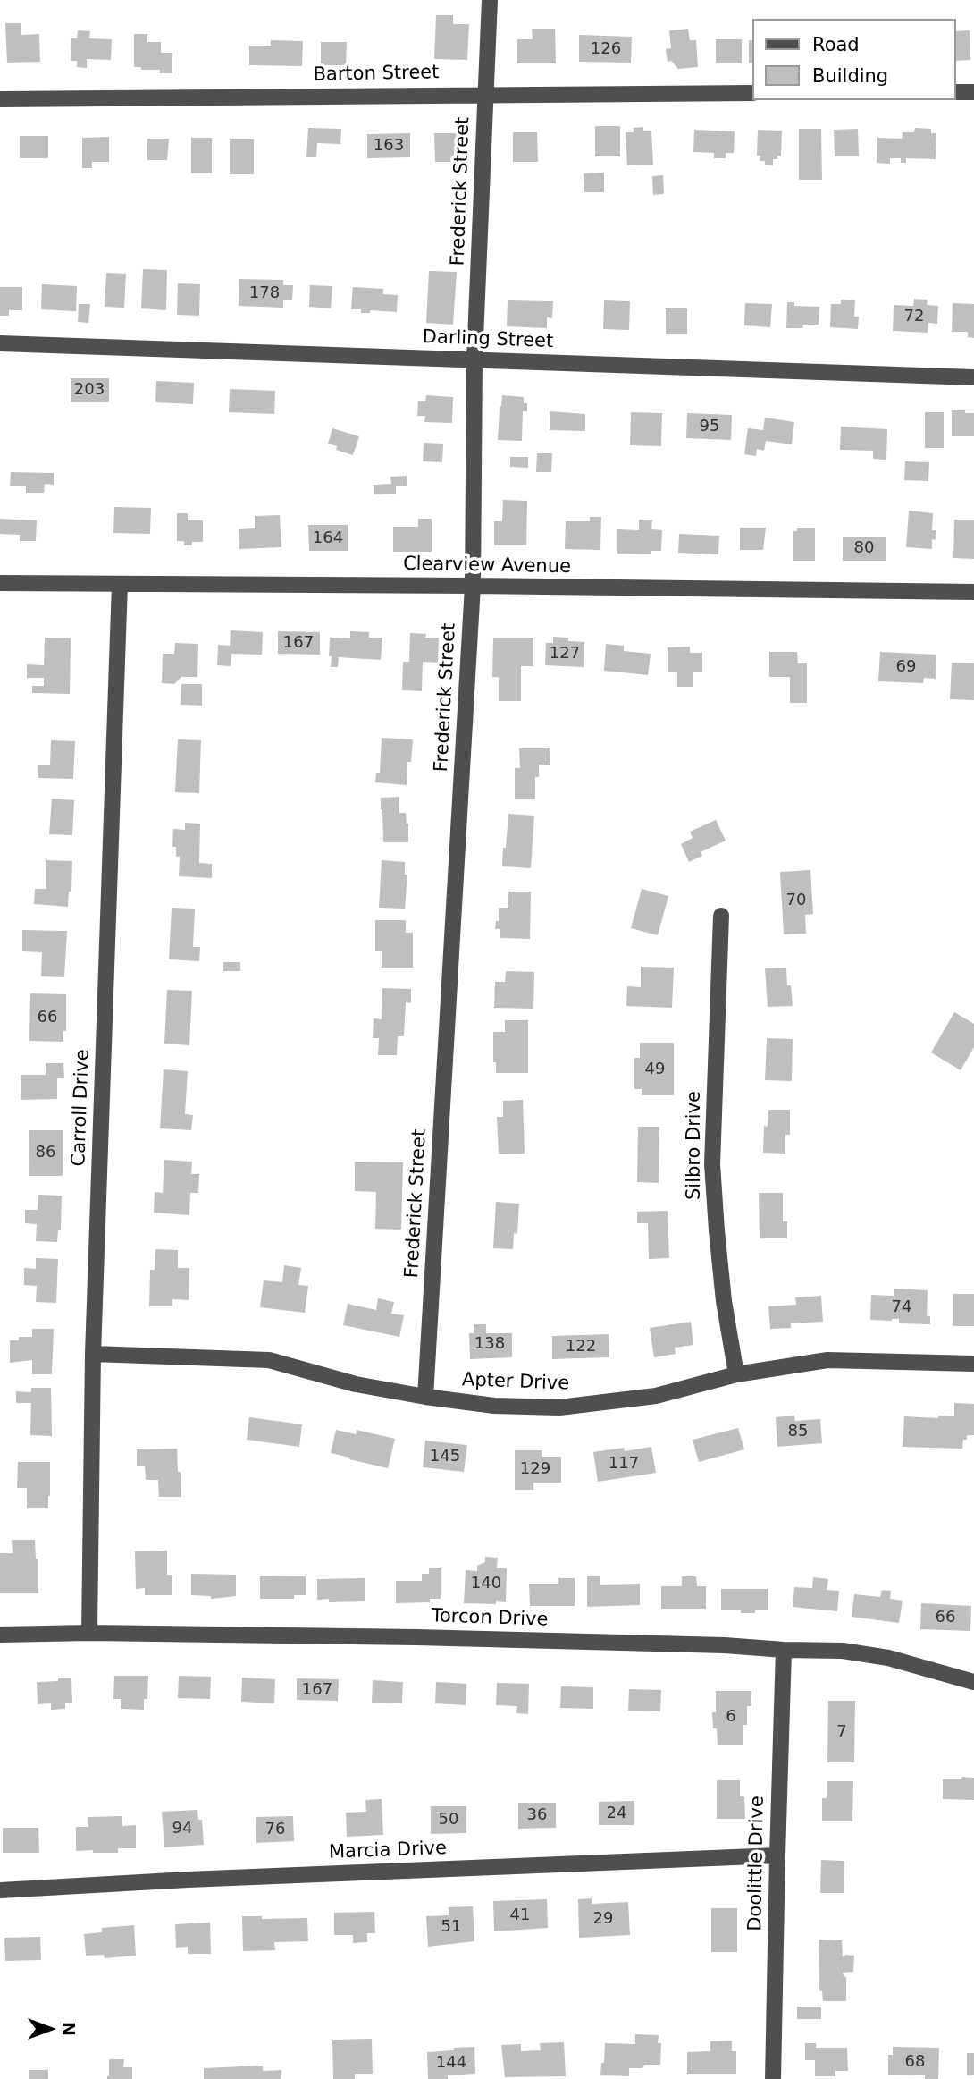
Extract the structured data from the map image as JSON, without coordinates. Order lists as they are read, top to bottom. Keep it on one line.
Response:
{"streets":{"street":["Barton Street","Frederick Street","Darling Street","Clearview Avenue","Carroll Drive","Silbro Drive","Apter Drive","Torcon Drive","Marcia Drive","Doolittle Drive"]},"crossings":[["Barton Street","Frederick Street"],["Frederick Street","Darling Street"],["Frederick Street","Clearview Avenue"],["Frederick Street","Apter Drive"],["Clearview Avenue","Carroll Drive"],["Carroll Drive","Apter Drive"],["Carroll Drive","Torcon Drive"],["Silbro Drive","Apter Drive"],["Torcon Drive","Doolittle Drive"],["Marcia Drive","Doolittle Drive"]],"house_numbers":["126","163","178","72","203","95","164","80","167","127","69","70","66","49","86","74","138","122","85","145","117","129","140","66","167","6","7","24","36","50","94","76","41","29","51","68","144"],"legend":["Road","Building"],"north":"right"}
